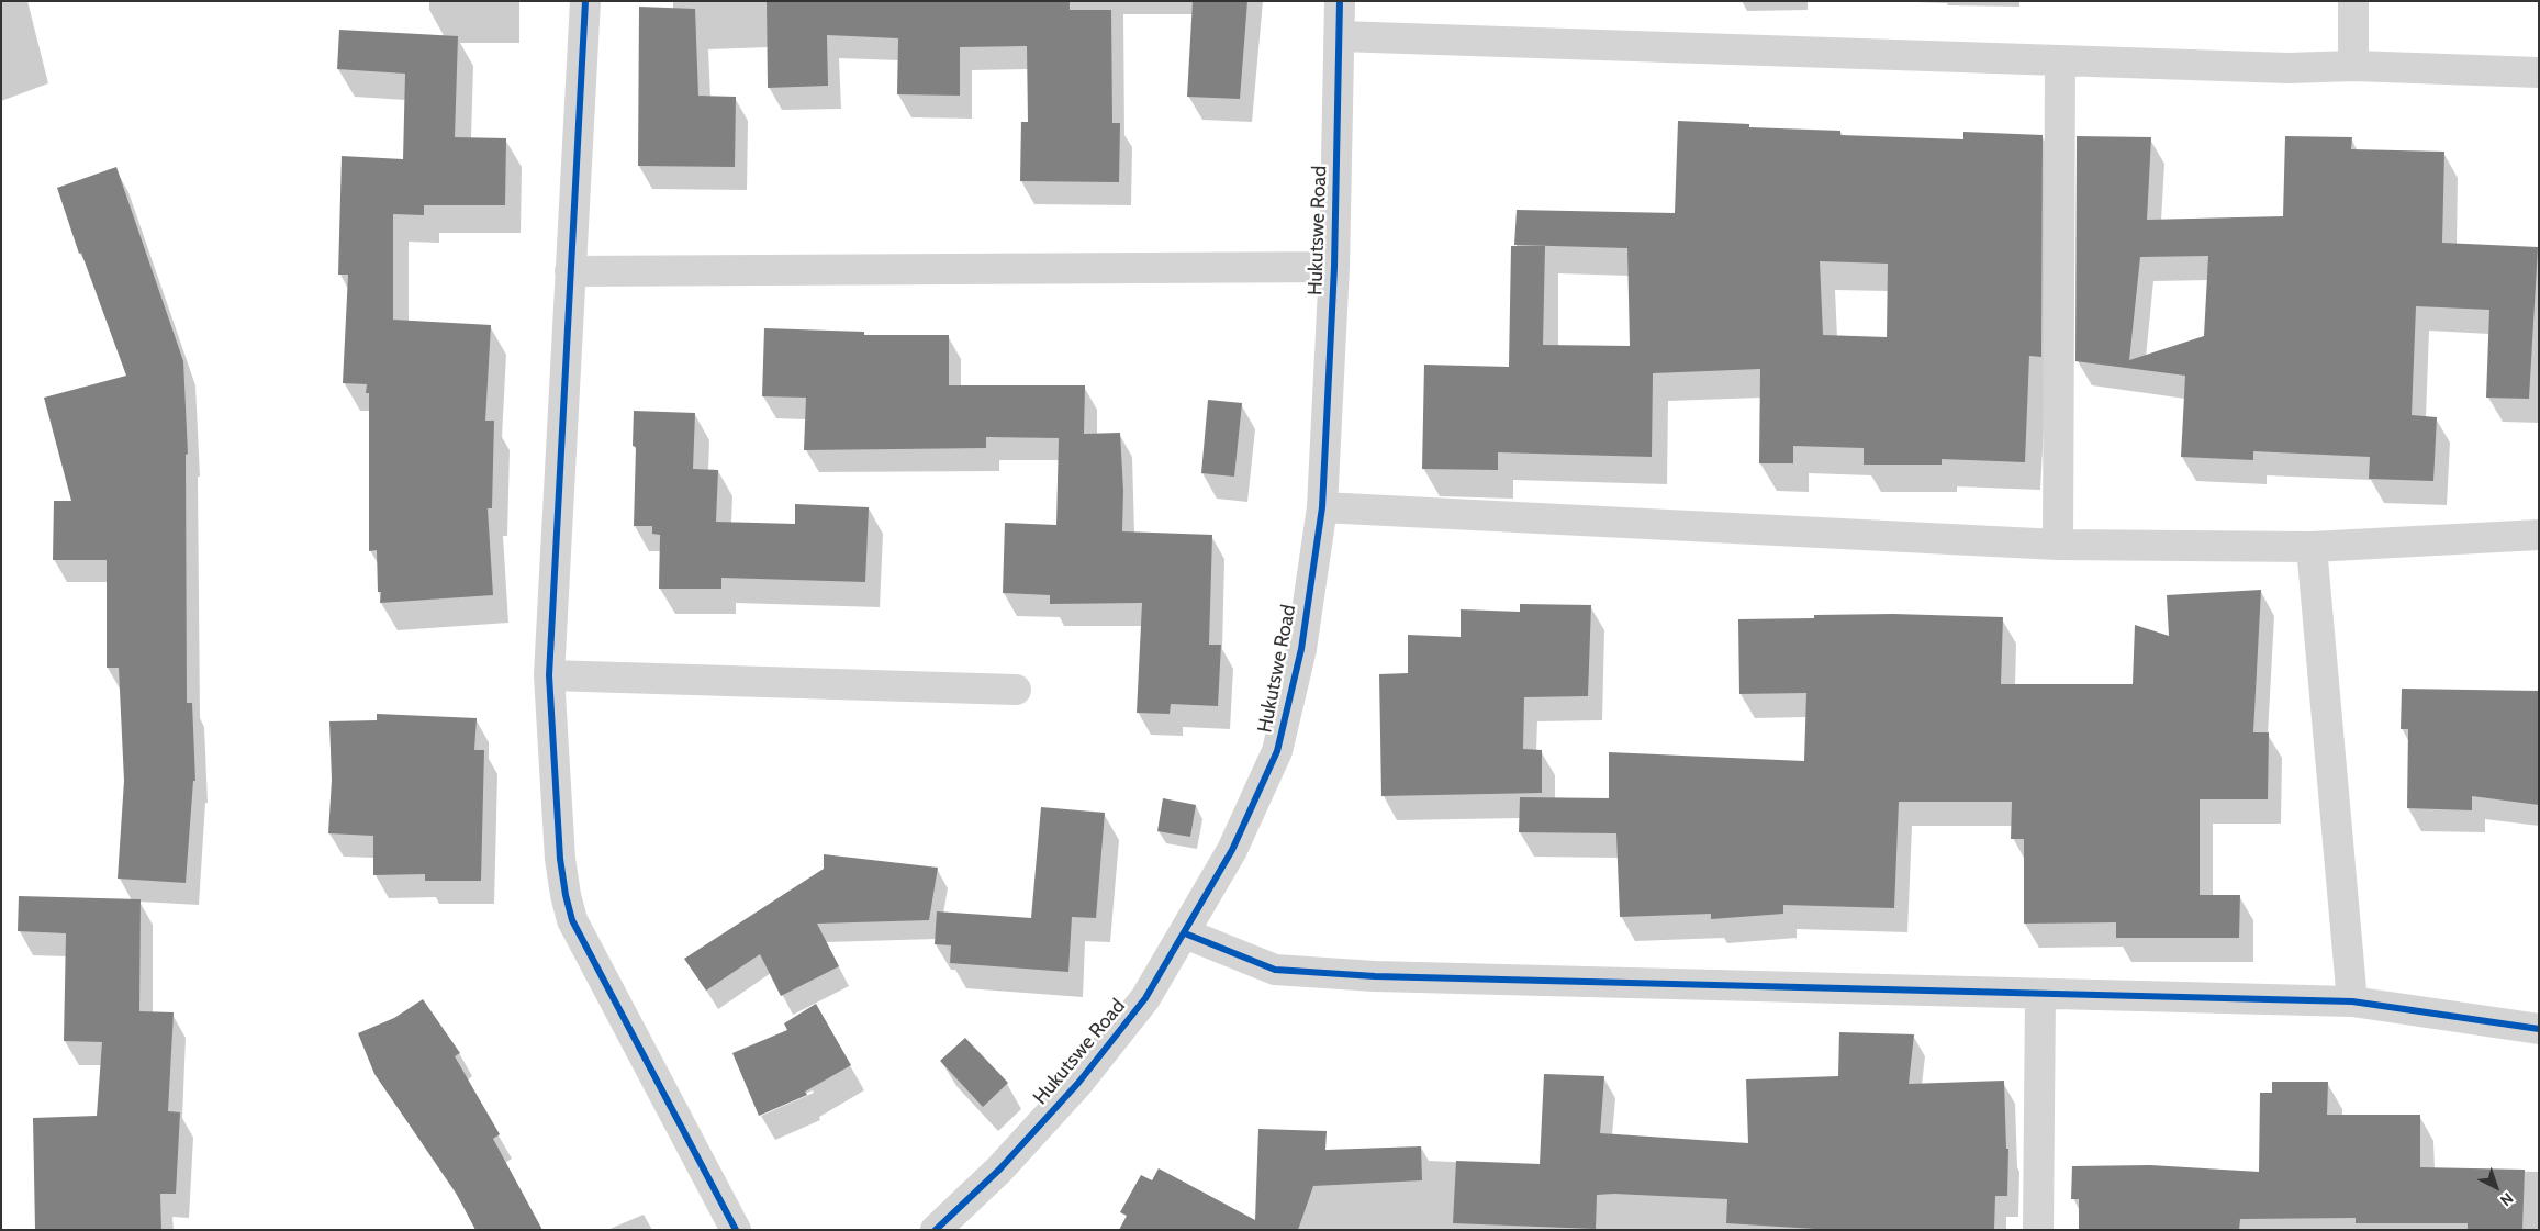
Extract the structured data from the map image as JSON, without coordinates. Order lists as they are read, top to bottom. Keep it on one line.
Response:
{"streets":{"street":["Hukutswe Road"]},"north":"bottom right"}
